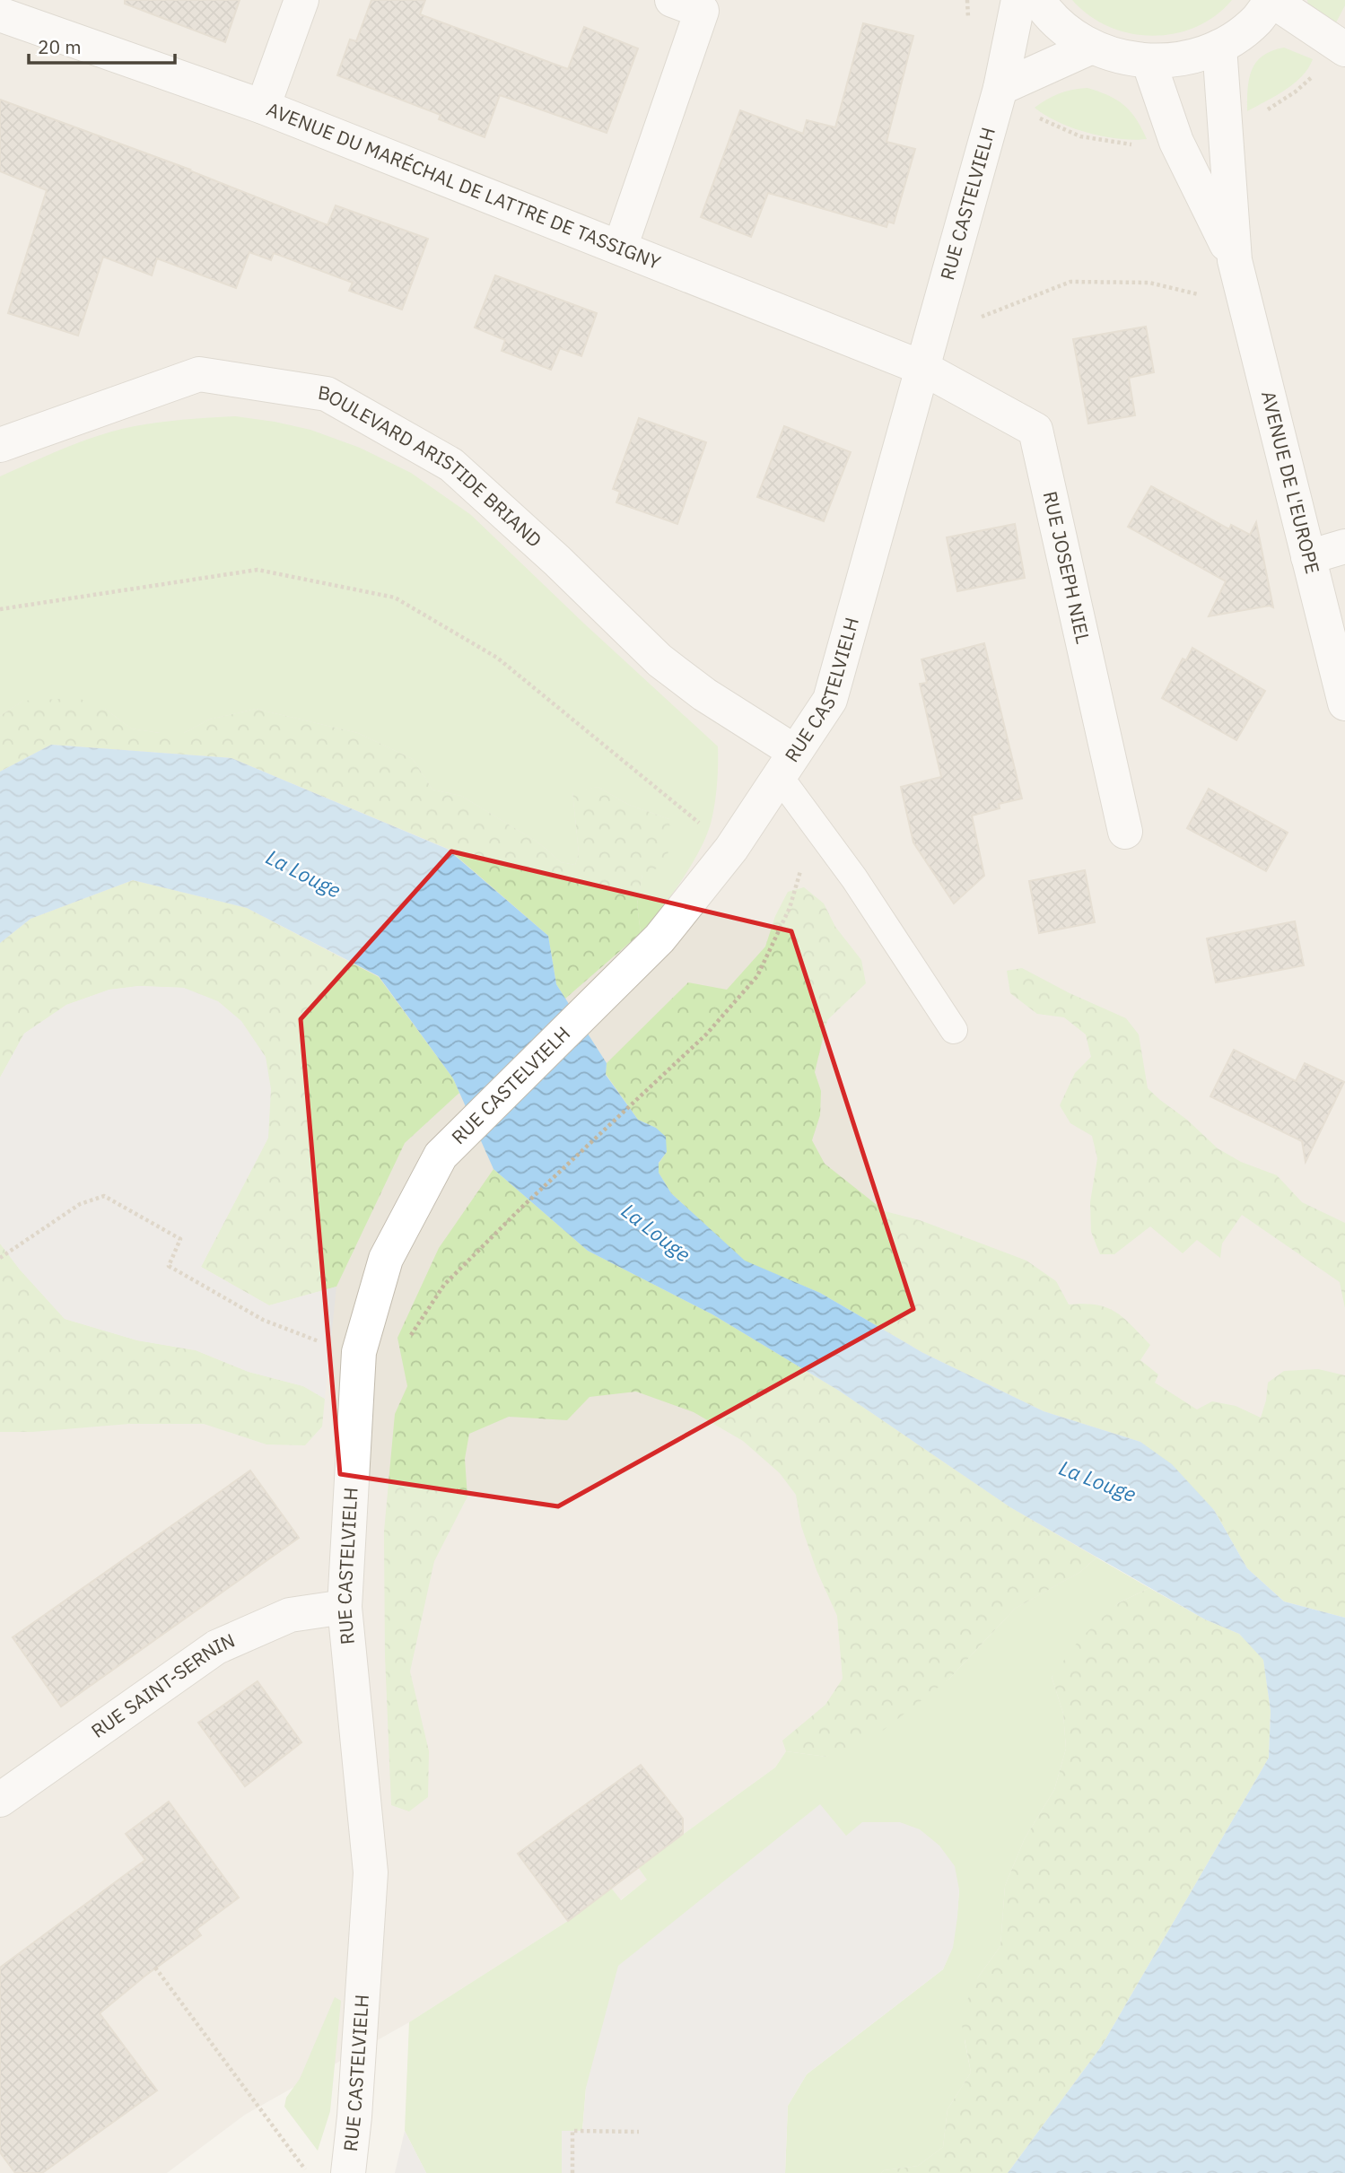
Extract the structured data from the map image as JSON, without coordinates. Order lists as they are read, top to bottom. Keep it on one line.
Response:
{"streets":{"street":["AVENUE DU MARÉCHAL DE LATTRE DE TASSIGNY","RUE CASTELVIELH","BOULEVARD ARISTIDE BRIAND","AVENUE DE L'EUROPE","RUE JOSEPH NIEL","RUE SAINT-SERNIN"]},"crossings":[["AVENUE DU MARÉCHAL DE LATTRE DE TASSIGNY","RUE CASTELVIELH"],["AVENUE DU MARÉCHAL DE LATTRE DE TASSIGNY","RUE JOSEPH NIEL"],["RUE CASTELVIELH","BOULEVARD ARISTIDE BRIAND"],["RUE CASTELVIELH","RUE JOSEPH NIEL"],["RUE CASTELVIELH","RUE SAINT-SERNIN"]],"water":["La Louge"],"scale_bar":"20 m"}
